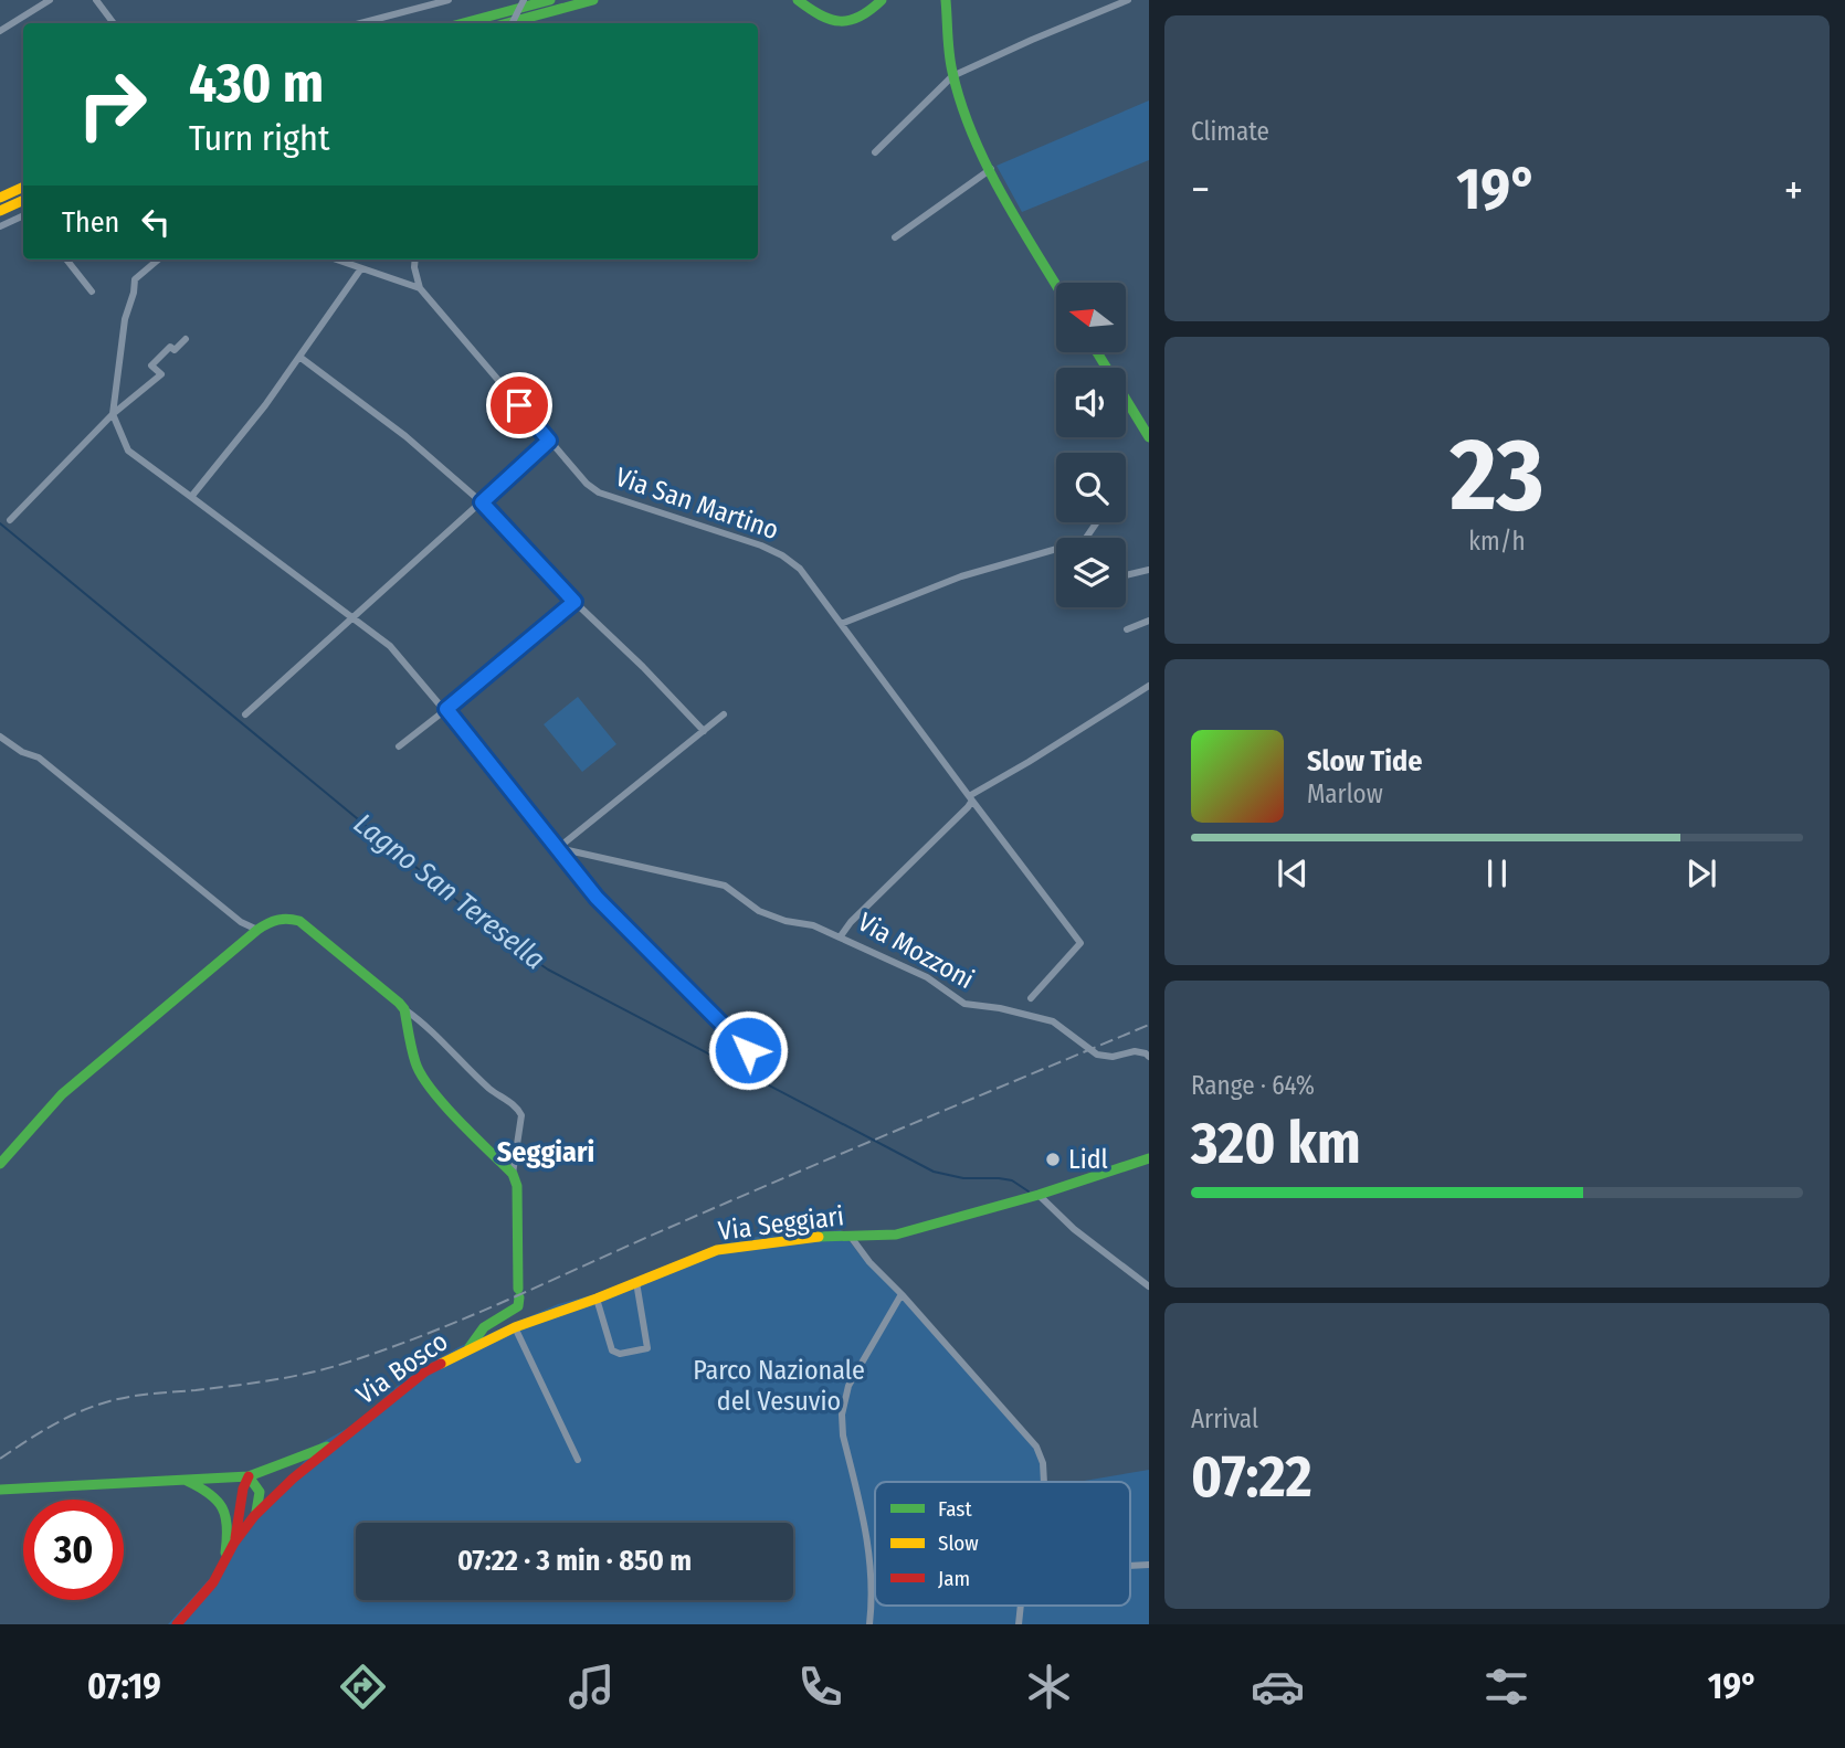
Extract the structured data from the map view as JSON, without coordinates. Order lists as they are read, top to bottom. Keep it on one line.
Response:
{"streets":{"main road":["Via Seggiari","Via Bosco"],"street":["Via San Martino","Via Mozzoni"]},"crossings":[["Via San Martino","Via Mozzoni"],["Via Seggiari","Via Bosco"]],"districts":["Seggiari"],"water":["Lagno San Teresella"],"parks":["Parco Nazionale del Vesuvio"],"places":["Lidl"],"legend":["Fast","Slow","Jam"],"north":"left","page":{"tile":["Climate",["23","km/h"],["Range · 64%","320 km"],["Arrival","07:22"]],"turn":["430 m","Turn right"],"heat":["−","19°","+"],"then":"Then","song":["Slow Tide","Marlow"],"limit":"30","trip":"07:22 · 3 min · 850 m","tabs":["07:19","19°"]}}
